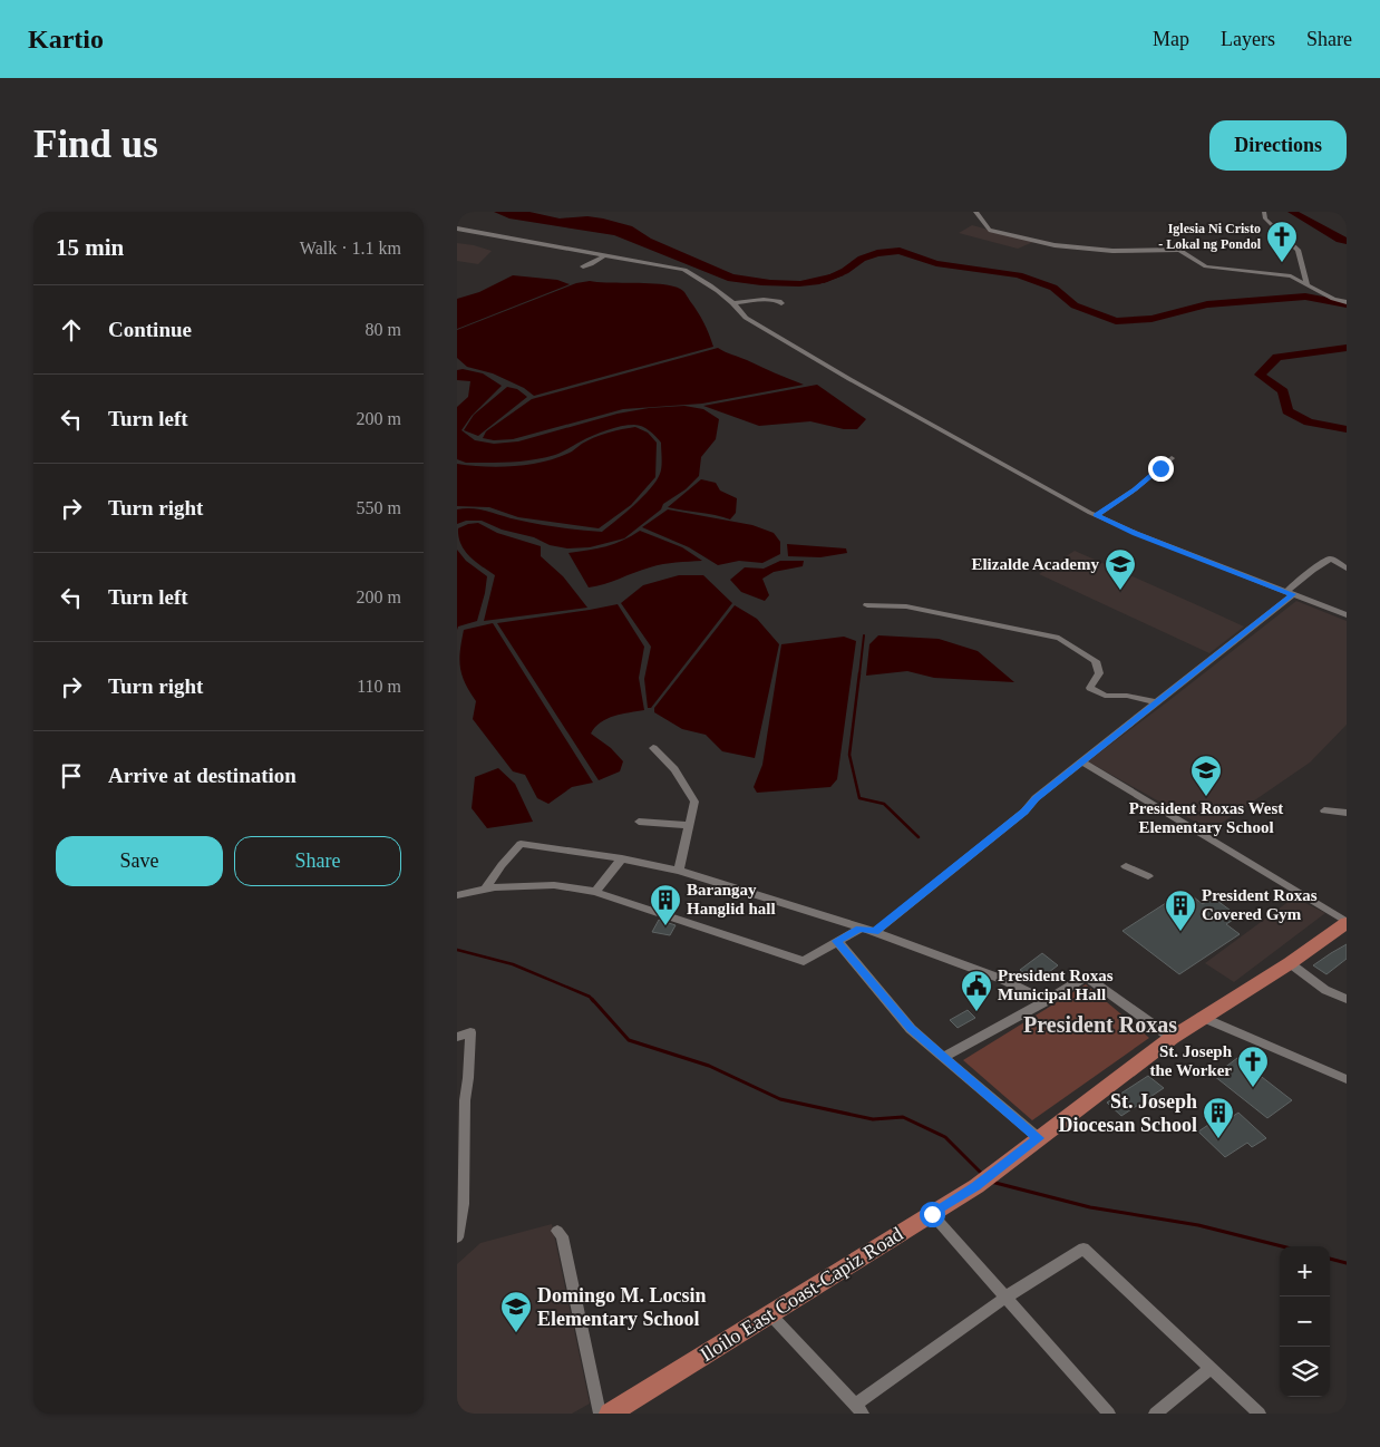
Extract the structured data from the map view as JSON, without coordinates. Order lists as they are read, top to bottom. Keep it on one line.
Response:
{"streets":{"main road":["Iloilo East Coast-Capiz Road"]},"districts":["President Roxas"],"places":{"church":["Iglesia Ni Cristo - Lokal ng Pondol","St. Joseph the Worker"],"school or university":["Elizalde Academy","President Roxas West Elementary School","Domingo M. Locsin Elementary School"],"building":["Barangay Hanglid hall","President Roxas Covered Gym","St. Joseph Diocesan School"],"public building":["President Roxas Municipal Hall"]},"page":{"header":"Kartio","nav":["Map","Layers","Share"],"buttons":["Directions",["Save","Share"]],"title":"Find us","heading":["15 min","Walk · 1.1 km"],"list":[["Continue","80 m"],["Turn left","200 m"],["Turn right","550 m"],["Turn left","200 m"],["Turn right","110 m"],"Arrive at destination"],"map_buttons":["+","−"]}}
